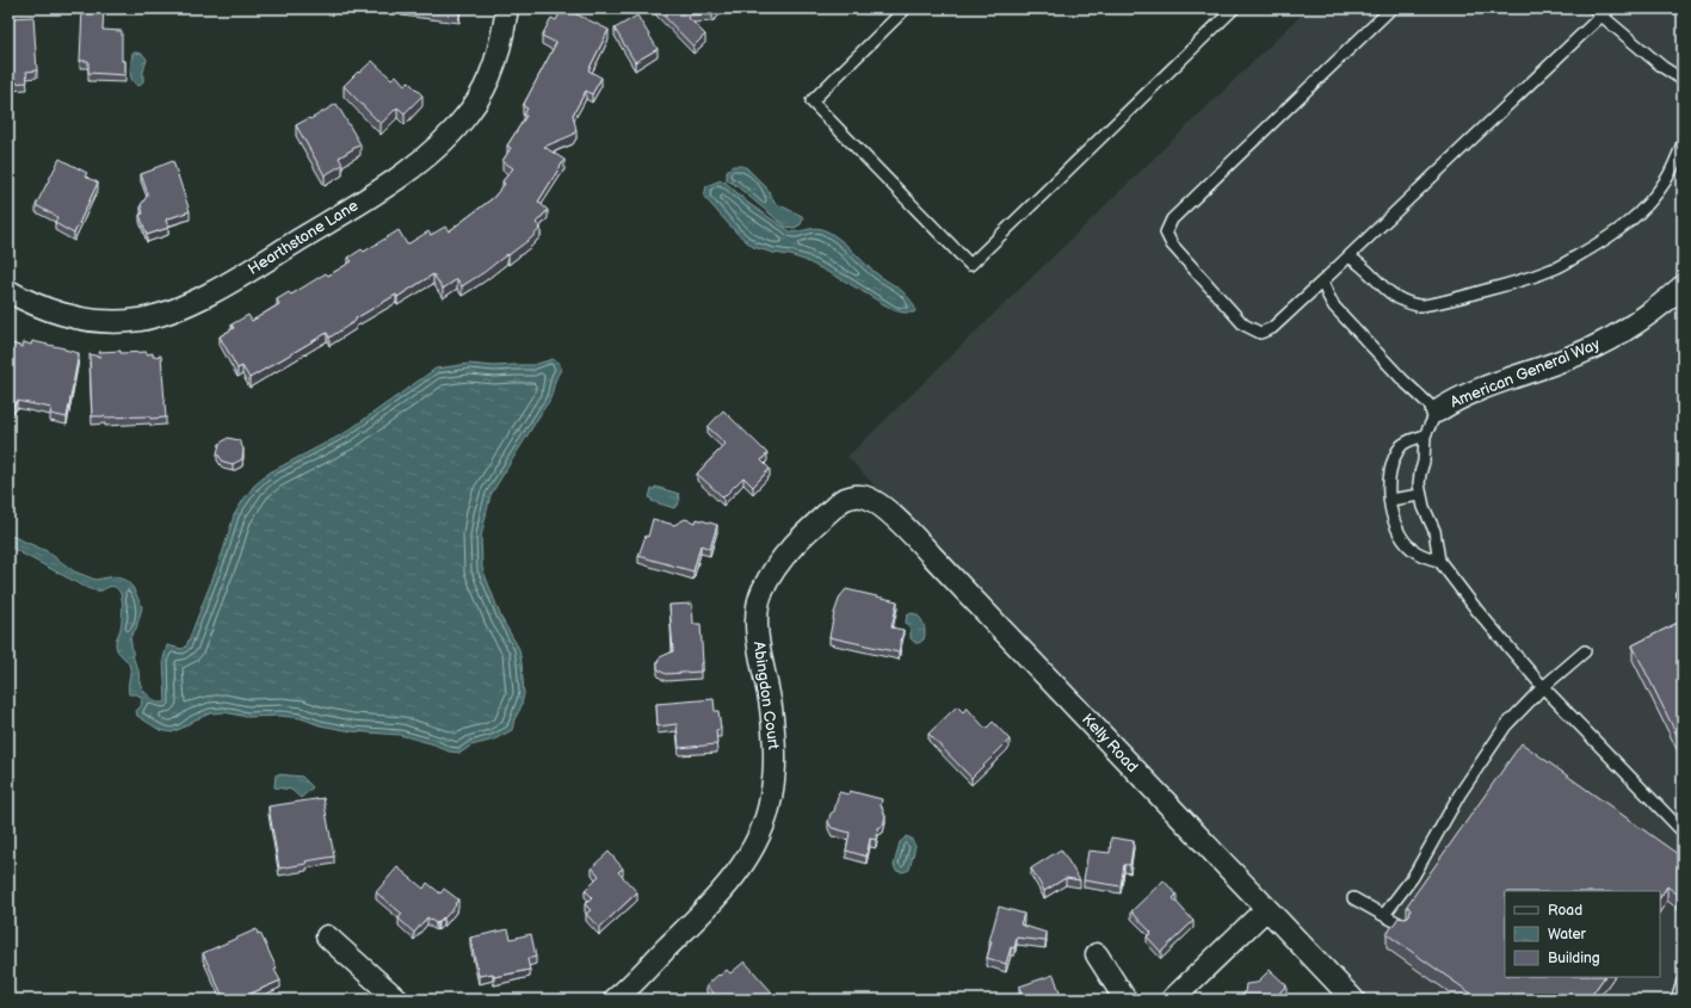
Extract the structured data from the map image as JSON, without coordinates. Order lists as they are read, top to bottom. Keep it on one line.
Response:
{"streets":{"street":["Hearthstone Lane","American General Way","Abingdon Court","Kelly Road"]},"crossings":[["Abingdon Court","Kelly Road"]],"legend":["Road","Water","Building"]}
